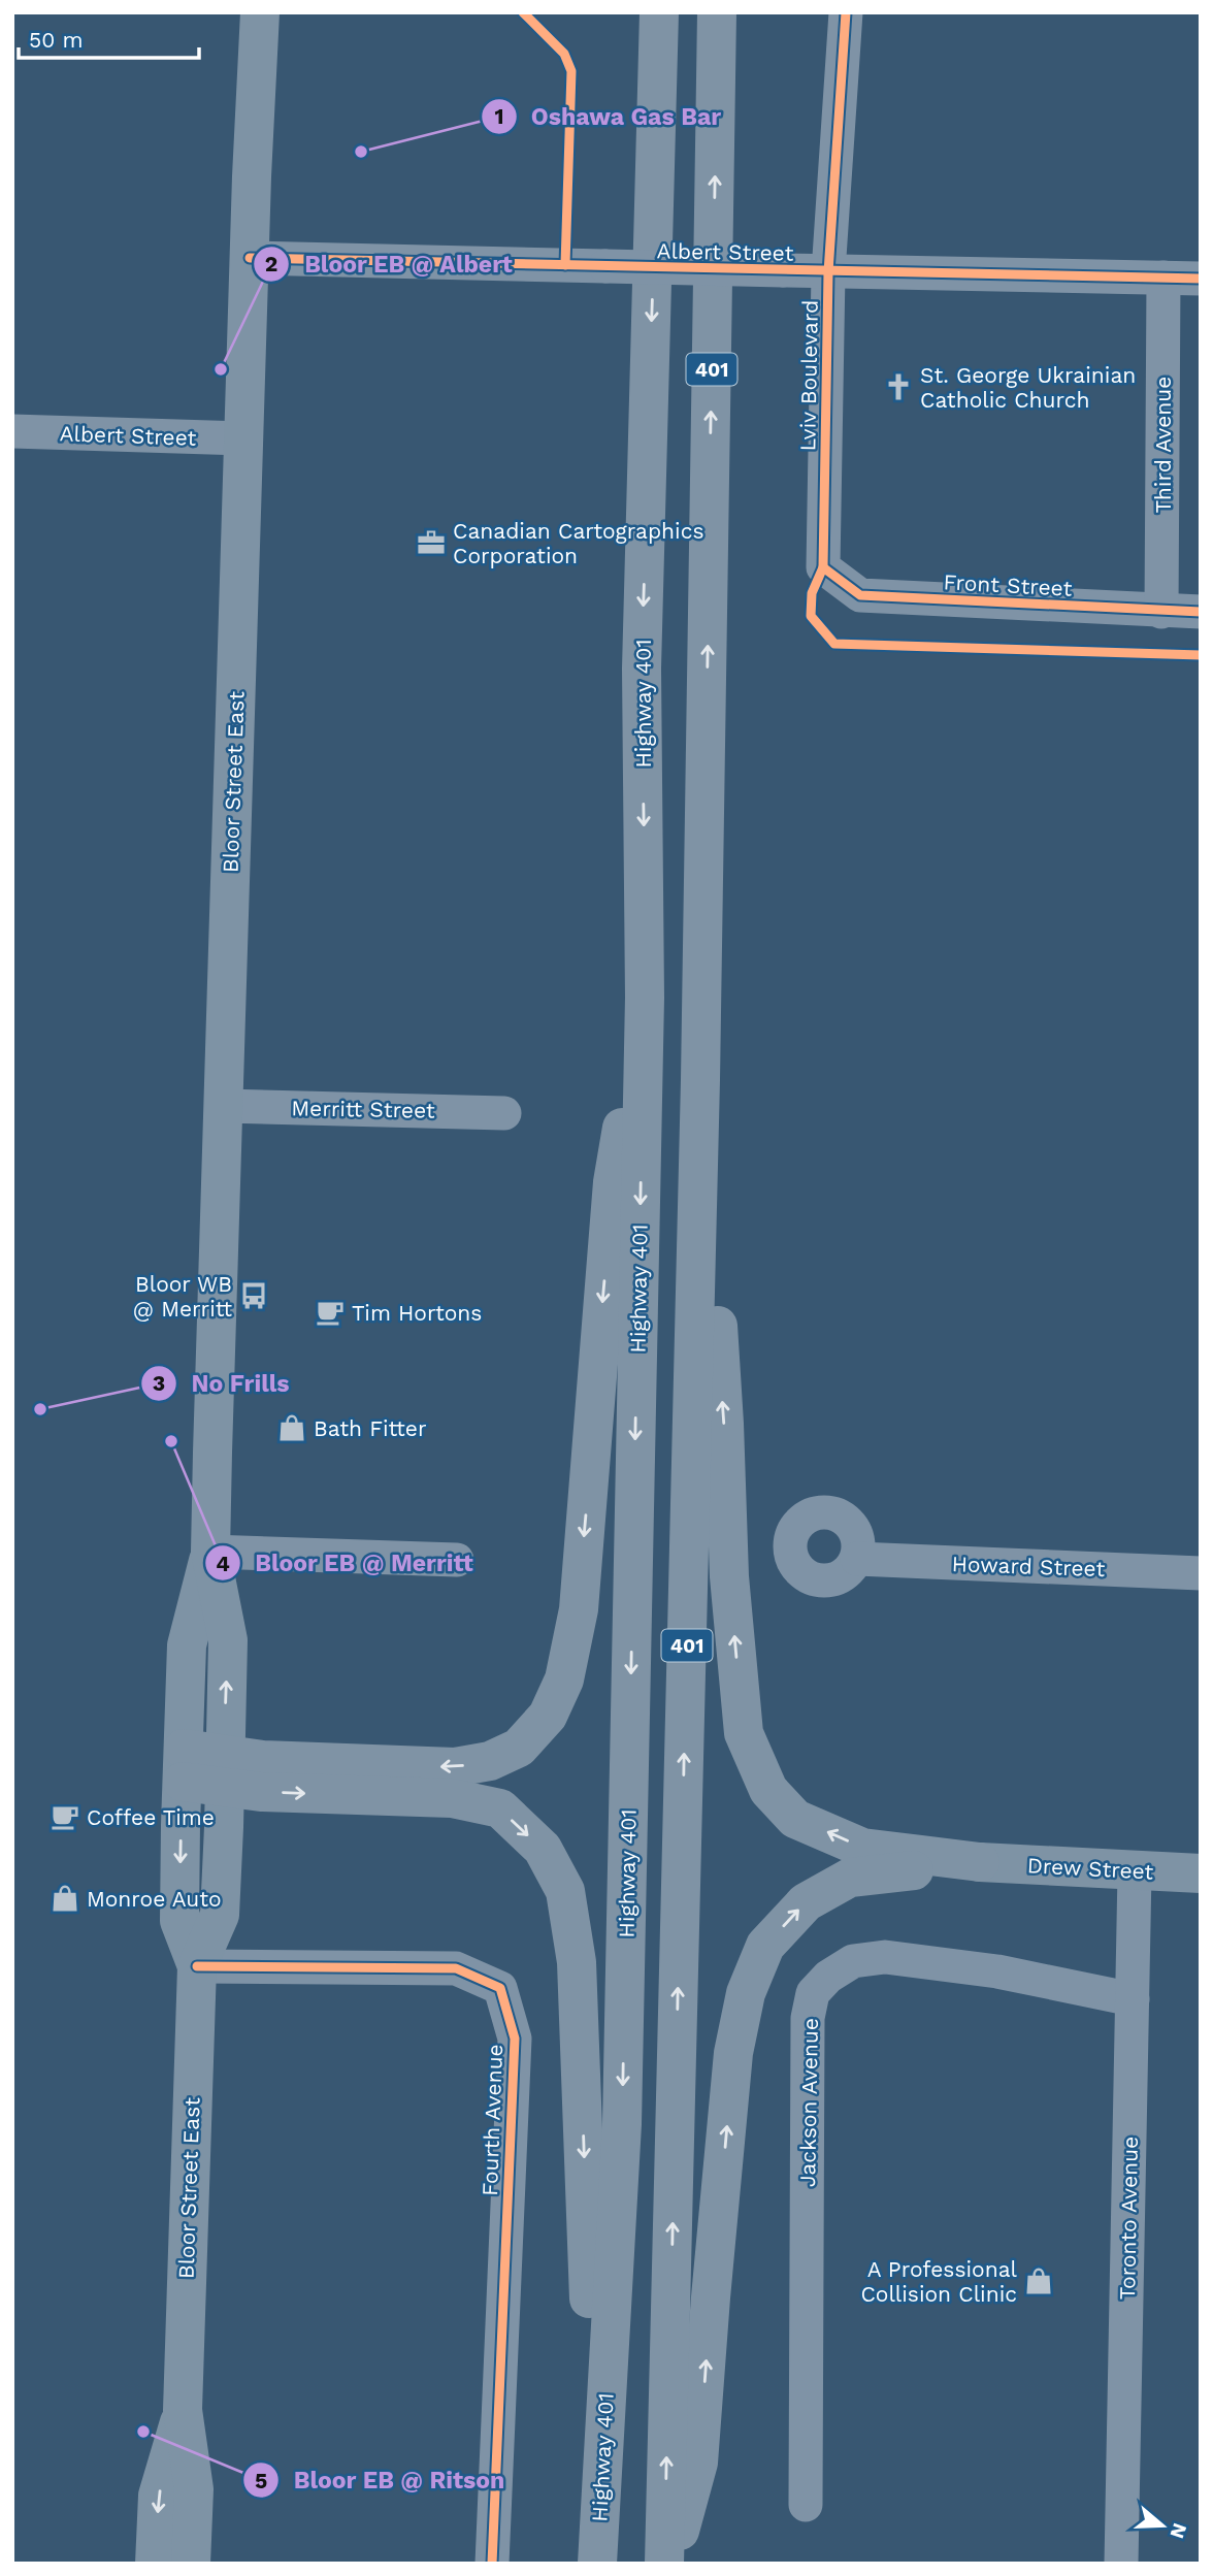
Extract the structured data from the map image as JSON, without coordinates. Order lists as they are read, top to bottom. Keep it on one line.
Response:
{"streets":{"highway":["401","Highway 401"],"main road":["Bloor Street East","Drew Street"],"street":["Albert Street","Lviv Boulevard","Third Avenue","Front Street","Merritt Street","Howard Street","Jackson Avenue","Fourth Avenue","Toronto Avenue"]},"crossings":[["Albert Street","Lviv Boulevard"],["Albert Street","Third Avenue"],["Albert Street","Bloor Street East"],["Lviv Boulevard","Front Street"],["Third Avenue","Front Street"],["Bloor Street East","Merritt Street"],["Bloor Street East","Fourth Avenue"],["Drew Street","Toronto Avenue"],["Jackson Avenue","Toronto Avenue"]],"places":{"other":["Oshawa Gas Bar","Bloor EB @ Albert","No Frills","Bloor EB @ Merritt","Bloor EB @ Ritson"],"church":["St. George Ukrainian Catholic Church"],"office":["Canadian Cartographics Corporation"],"bus stop":["Bloor WB @ Merritt"],"cafe":["Tim Hortons","Coffee Time"],"shop":["Bath Fitter","Monroe Auto","A Professional Collision Clinic"]},"scale_bar":"50 m","north":"right"}
